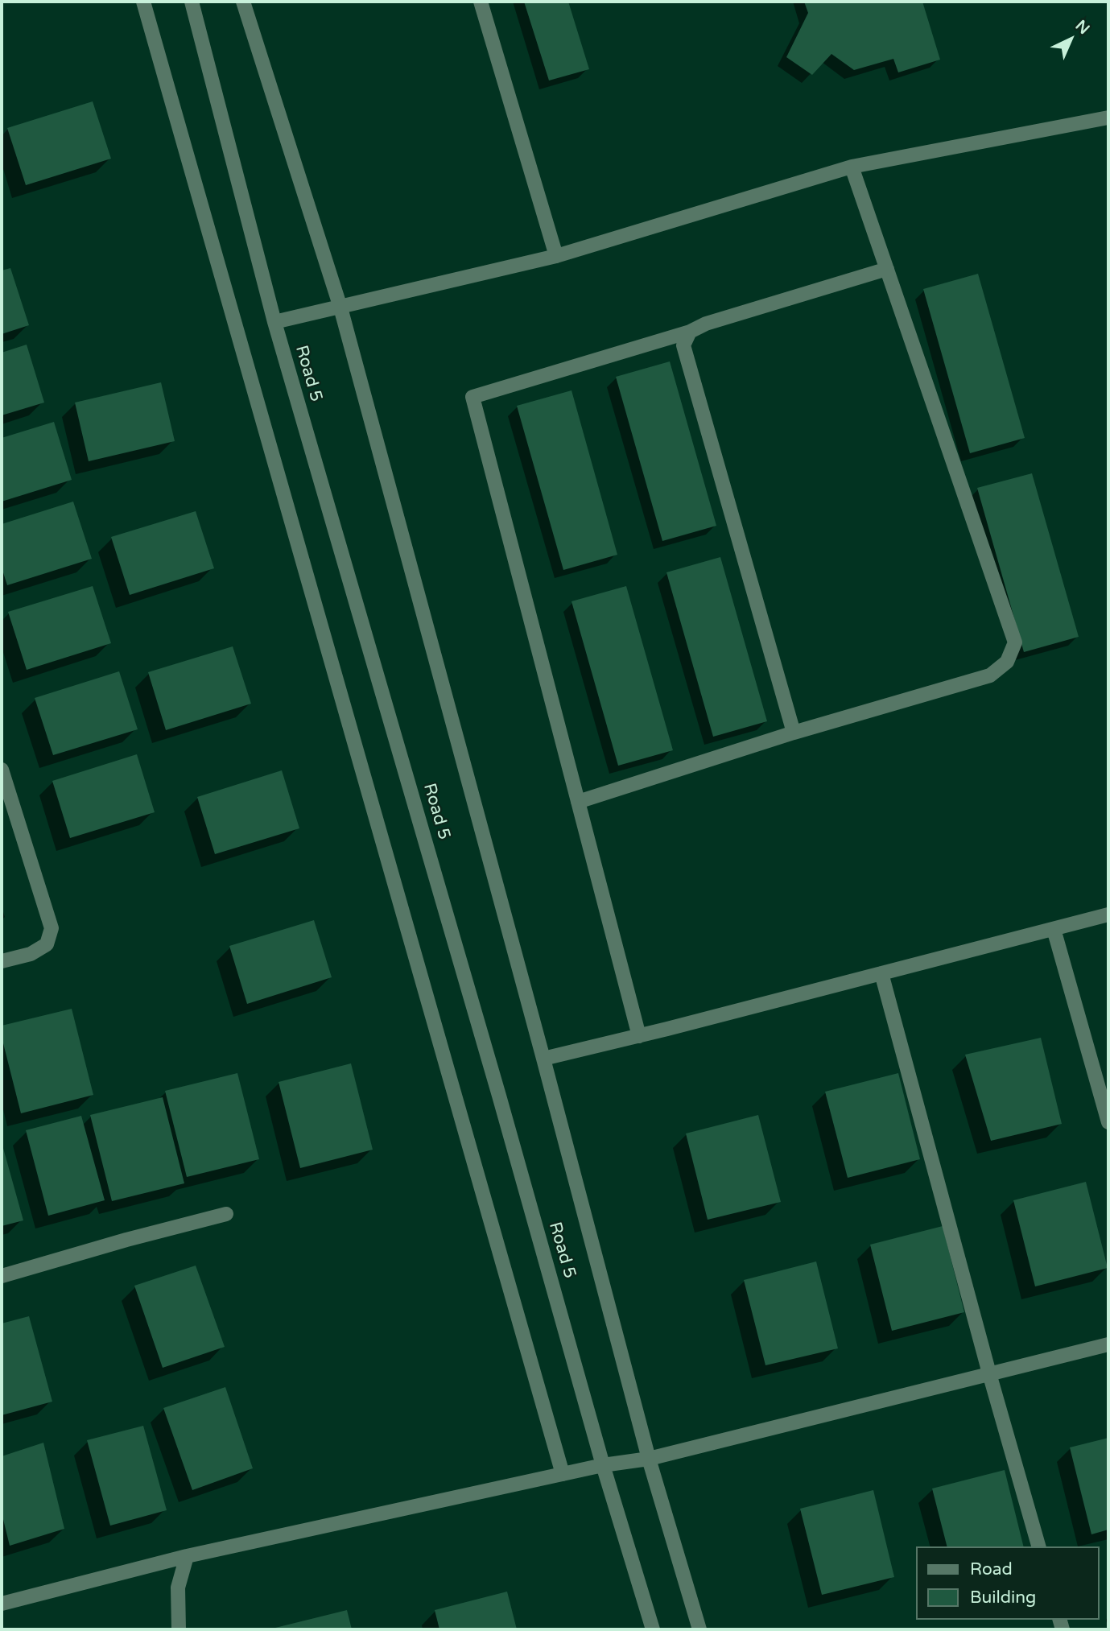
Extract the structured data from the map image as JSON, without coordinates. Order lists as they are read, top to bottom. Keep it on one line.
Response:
{"streets":{"street":["Road 5"]},"legend":["Road","Building"],"north":"top right"}
